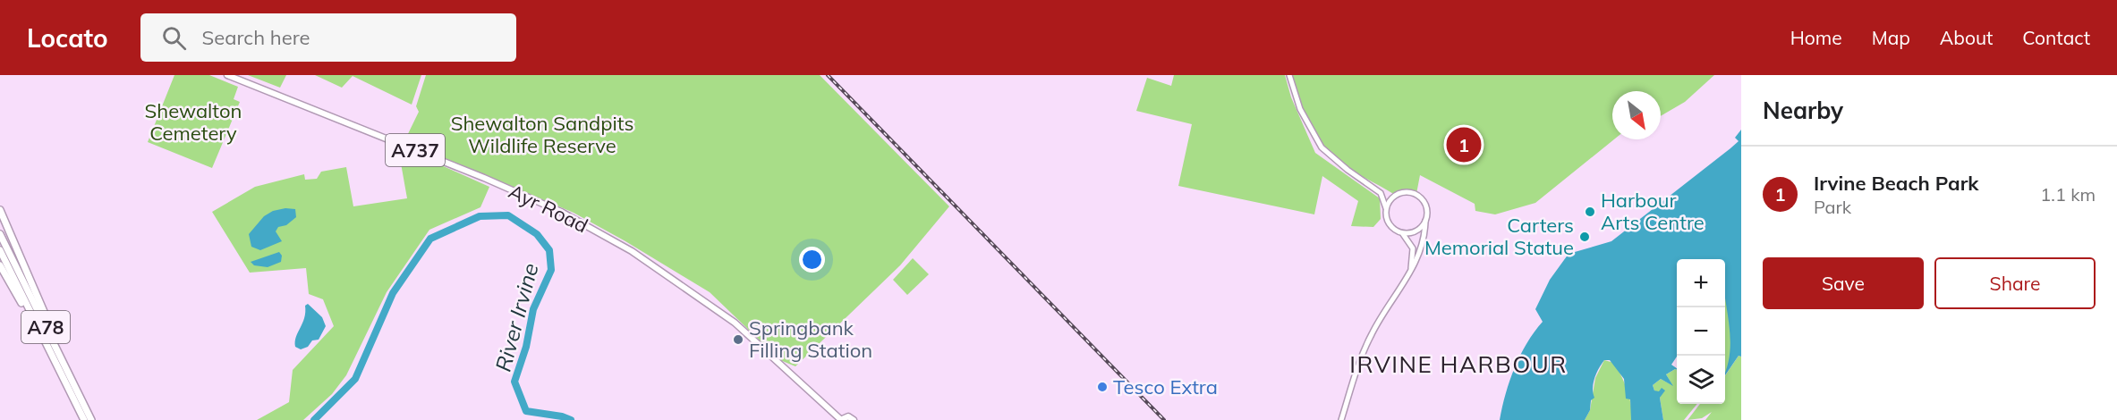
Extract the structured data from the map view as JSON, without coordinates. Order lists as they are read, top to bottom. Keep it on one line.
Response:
{"streets":{"highway":["A78"],"main road":["A737","Ayr Road"]},"crossings":[["A737","Ayr Road"]],"districts":["IRVINE HARBOUR"],"water":["River Irvine"],"parks":["Shewalton Cemetery","Shewalton Sandpits Wildlife Reserve"],"places":["Harbour Arts Centre","Carters Memorial Statue","Springbank Filling Station","Tesco Extra"],"north":"bottom right","page":{"header":"Locato","search":"Search here","nav":["Home","Map","About","Contact"],"heading":"Nearby","pins":"1","list":[{"mark":"1","name":"Irvine Beach Park","note":"Park","value":"1.1 km"}],"buttons":["Save","Share"],"map_buttons":["+","−"]}}
